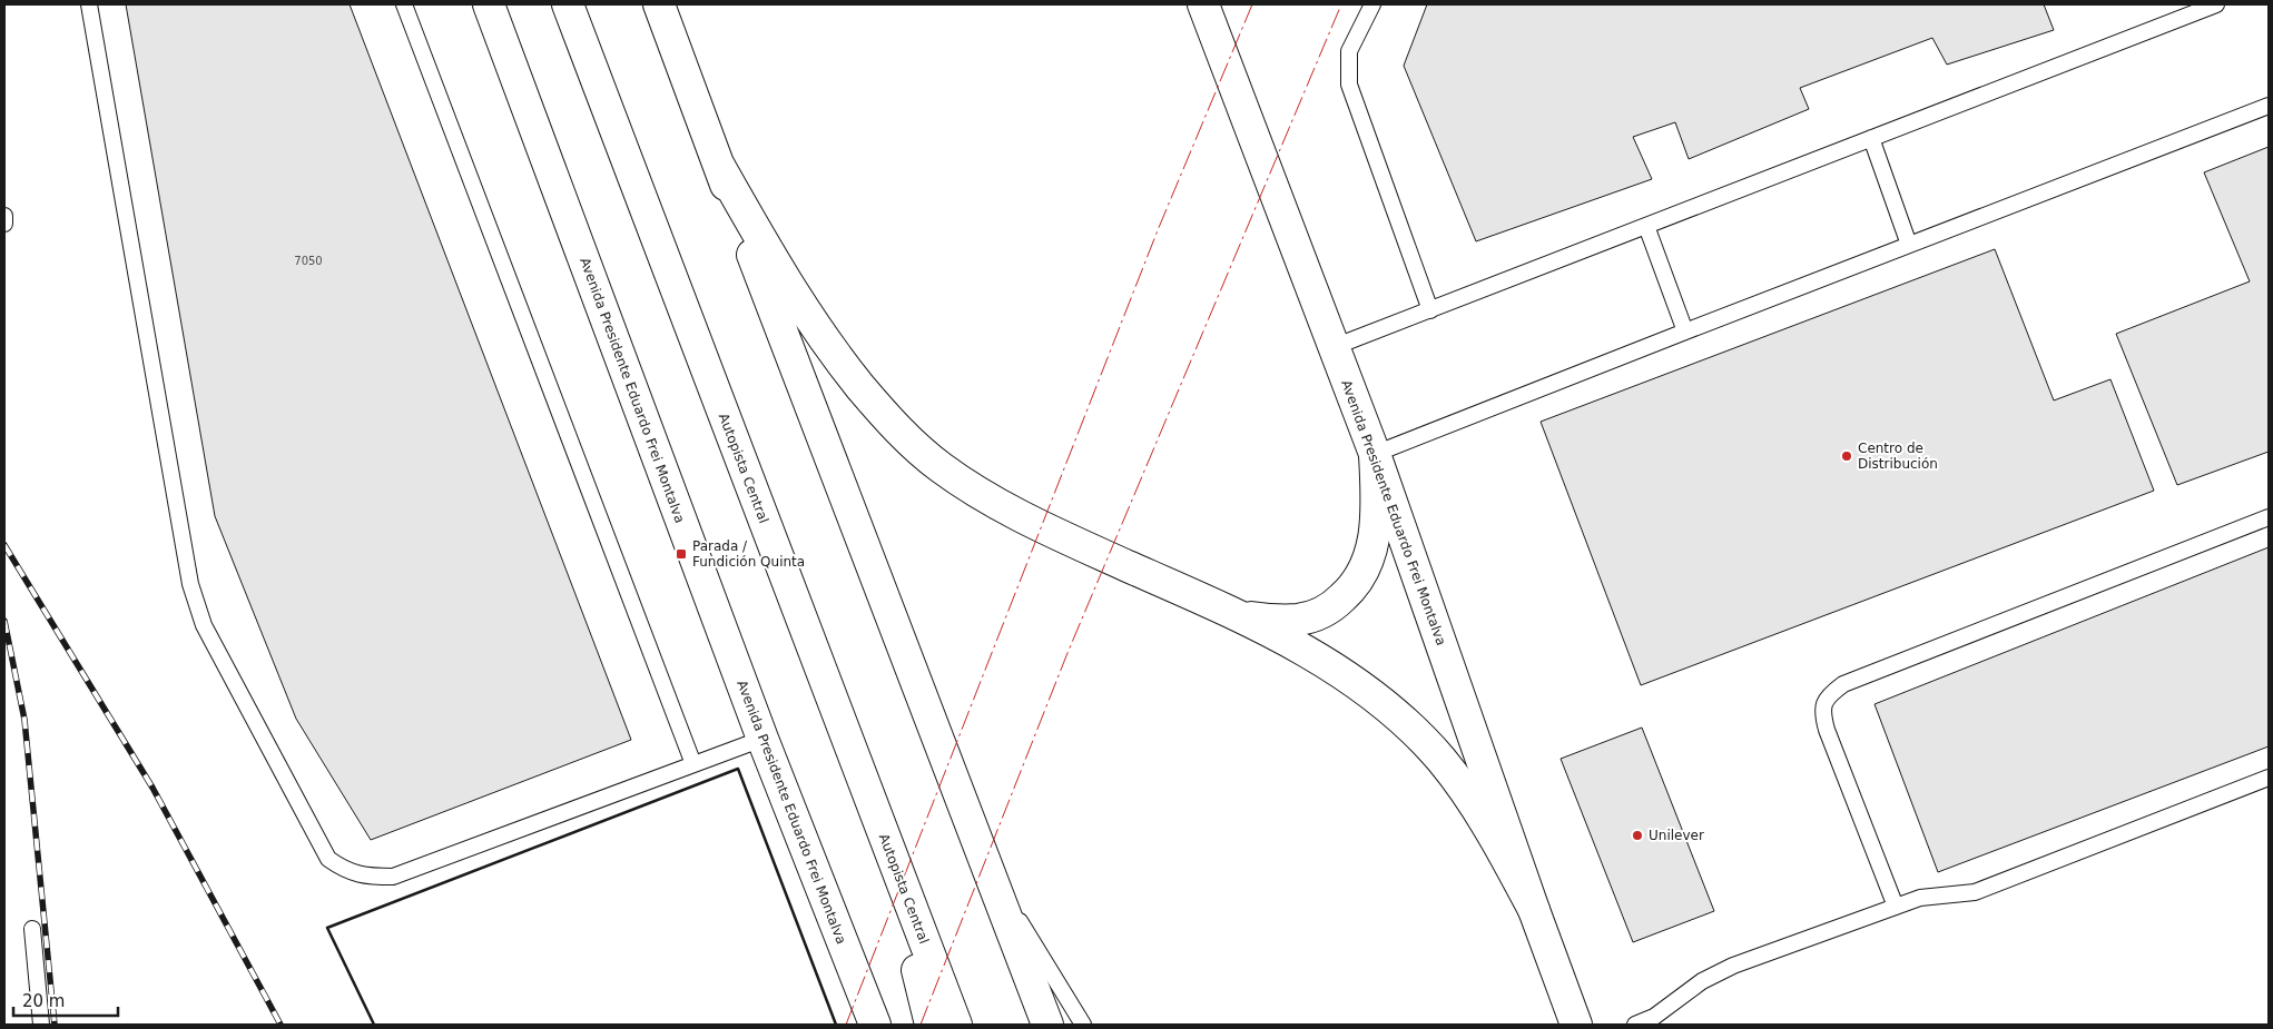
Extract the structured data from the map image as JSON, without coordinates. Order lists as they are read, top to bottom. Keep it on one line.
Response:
{"streets":{"main road":["Avenida Presidente Eduardo Frei Montalva","Autopista Central"]},"places":{"other":["Centro de Distribución","Unilever"],"transit":["Parada / Fundición Quinta"]},"house_numbers":["7050"],"scale_bar":"20 m"}
